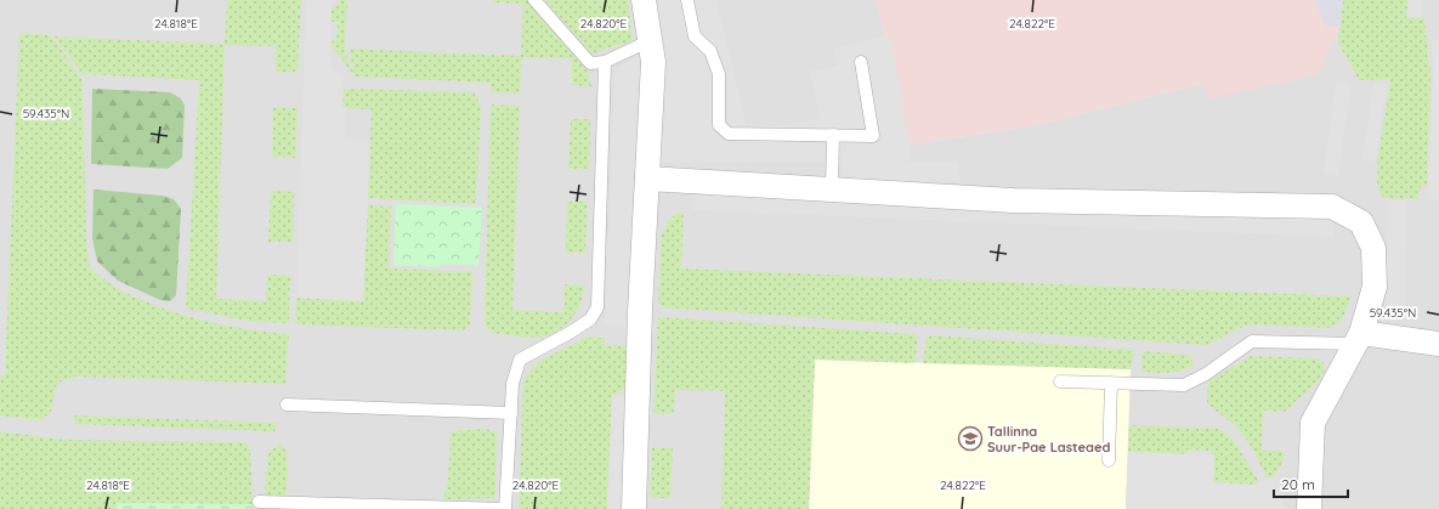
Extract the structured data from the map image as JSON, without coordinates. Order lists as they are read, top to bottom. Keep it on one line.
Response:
{"places":{"school or university":["Tallinna Suur-Pae Lasteaed"]},"scale_bar":"20 m","coordinates":["24.818°E","24.820°E","24.822°E","59.435°N"]}
